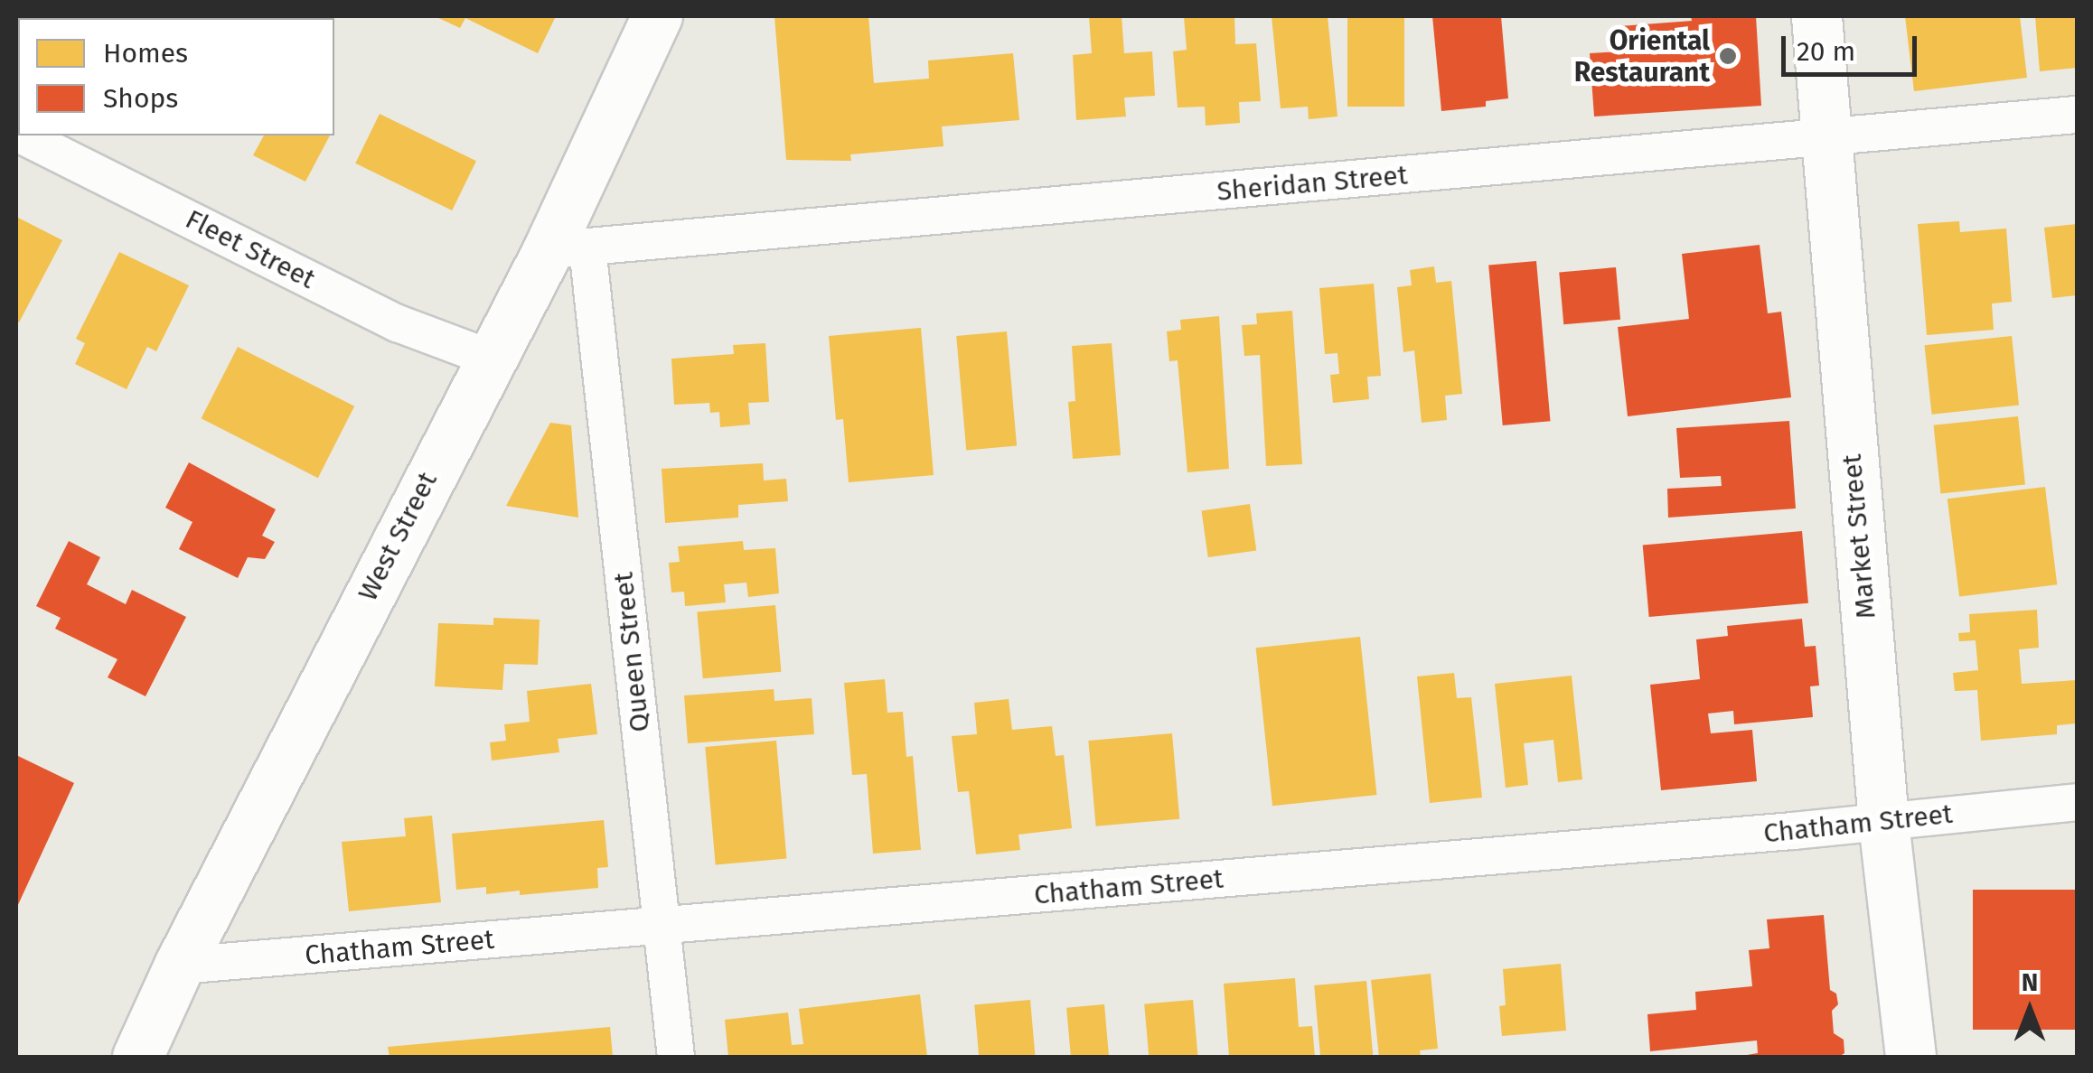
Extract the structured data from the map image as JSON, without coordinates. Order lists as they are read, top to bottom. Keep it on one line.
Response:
{"streets":{"main road":["West Street","Market Street"],"street":["Sheridan Street","Fleet Street","Queen Street","Chatham Street"]},"crossings":[["Sheridan Street","West Street"],["Sheridan Street","Market Street"],["Sheridan Street","Queen Street"],["Fleet Street","West Street"],["West Street","Queen Street"],["West Street","Chatham Street"],["Market Street","Chatham Street"],["Queen Street","Chatham Street"]],"places":["Oriental Restaurant"],"legend":["Homes","Shops"],"scale_bar":"20 m","north":"top"}
